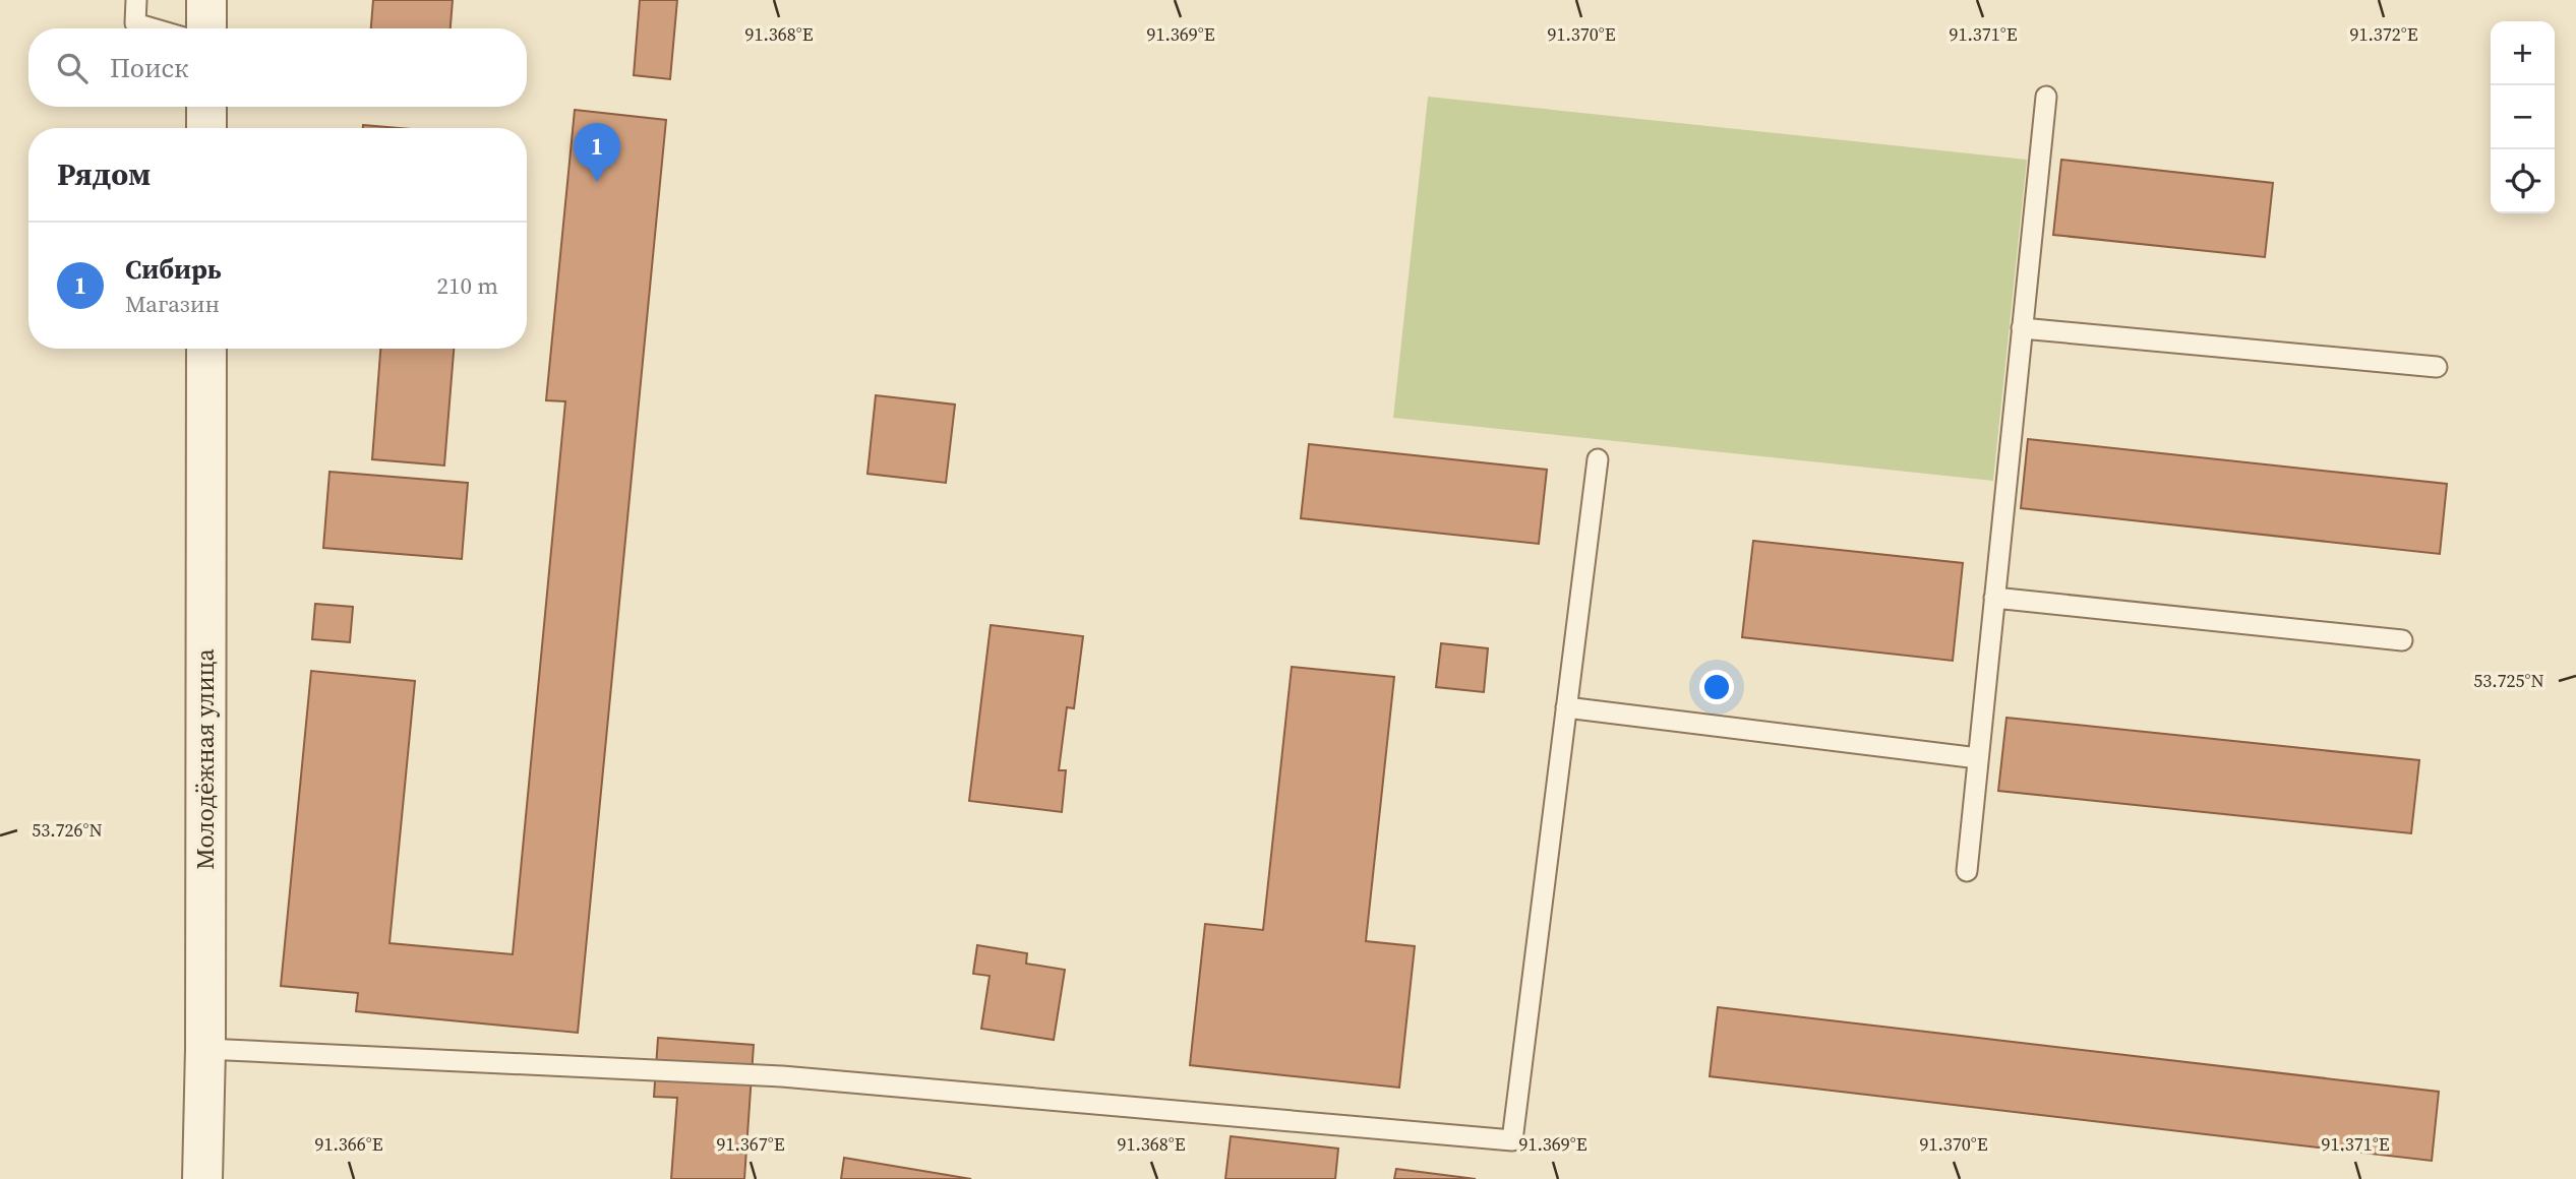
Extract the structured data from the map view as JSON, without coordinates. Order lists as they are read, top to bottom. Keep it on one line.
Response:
{"streets":{"street":["Молодёжная улица"]},"page":{"map_buttons":["+","−"],"search":"Поиск","pins":"1","heading":"Рядом","list":[{"mark":"1","name":"Сибирь","note":"Магазин","value":"210 m"}]},"coordinates":["91.368°E","91.369°E","91.370°E","91.371°E","91.372°E","53.725°N","53.726°N","91.366°E","91.367°E"]}
